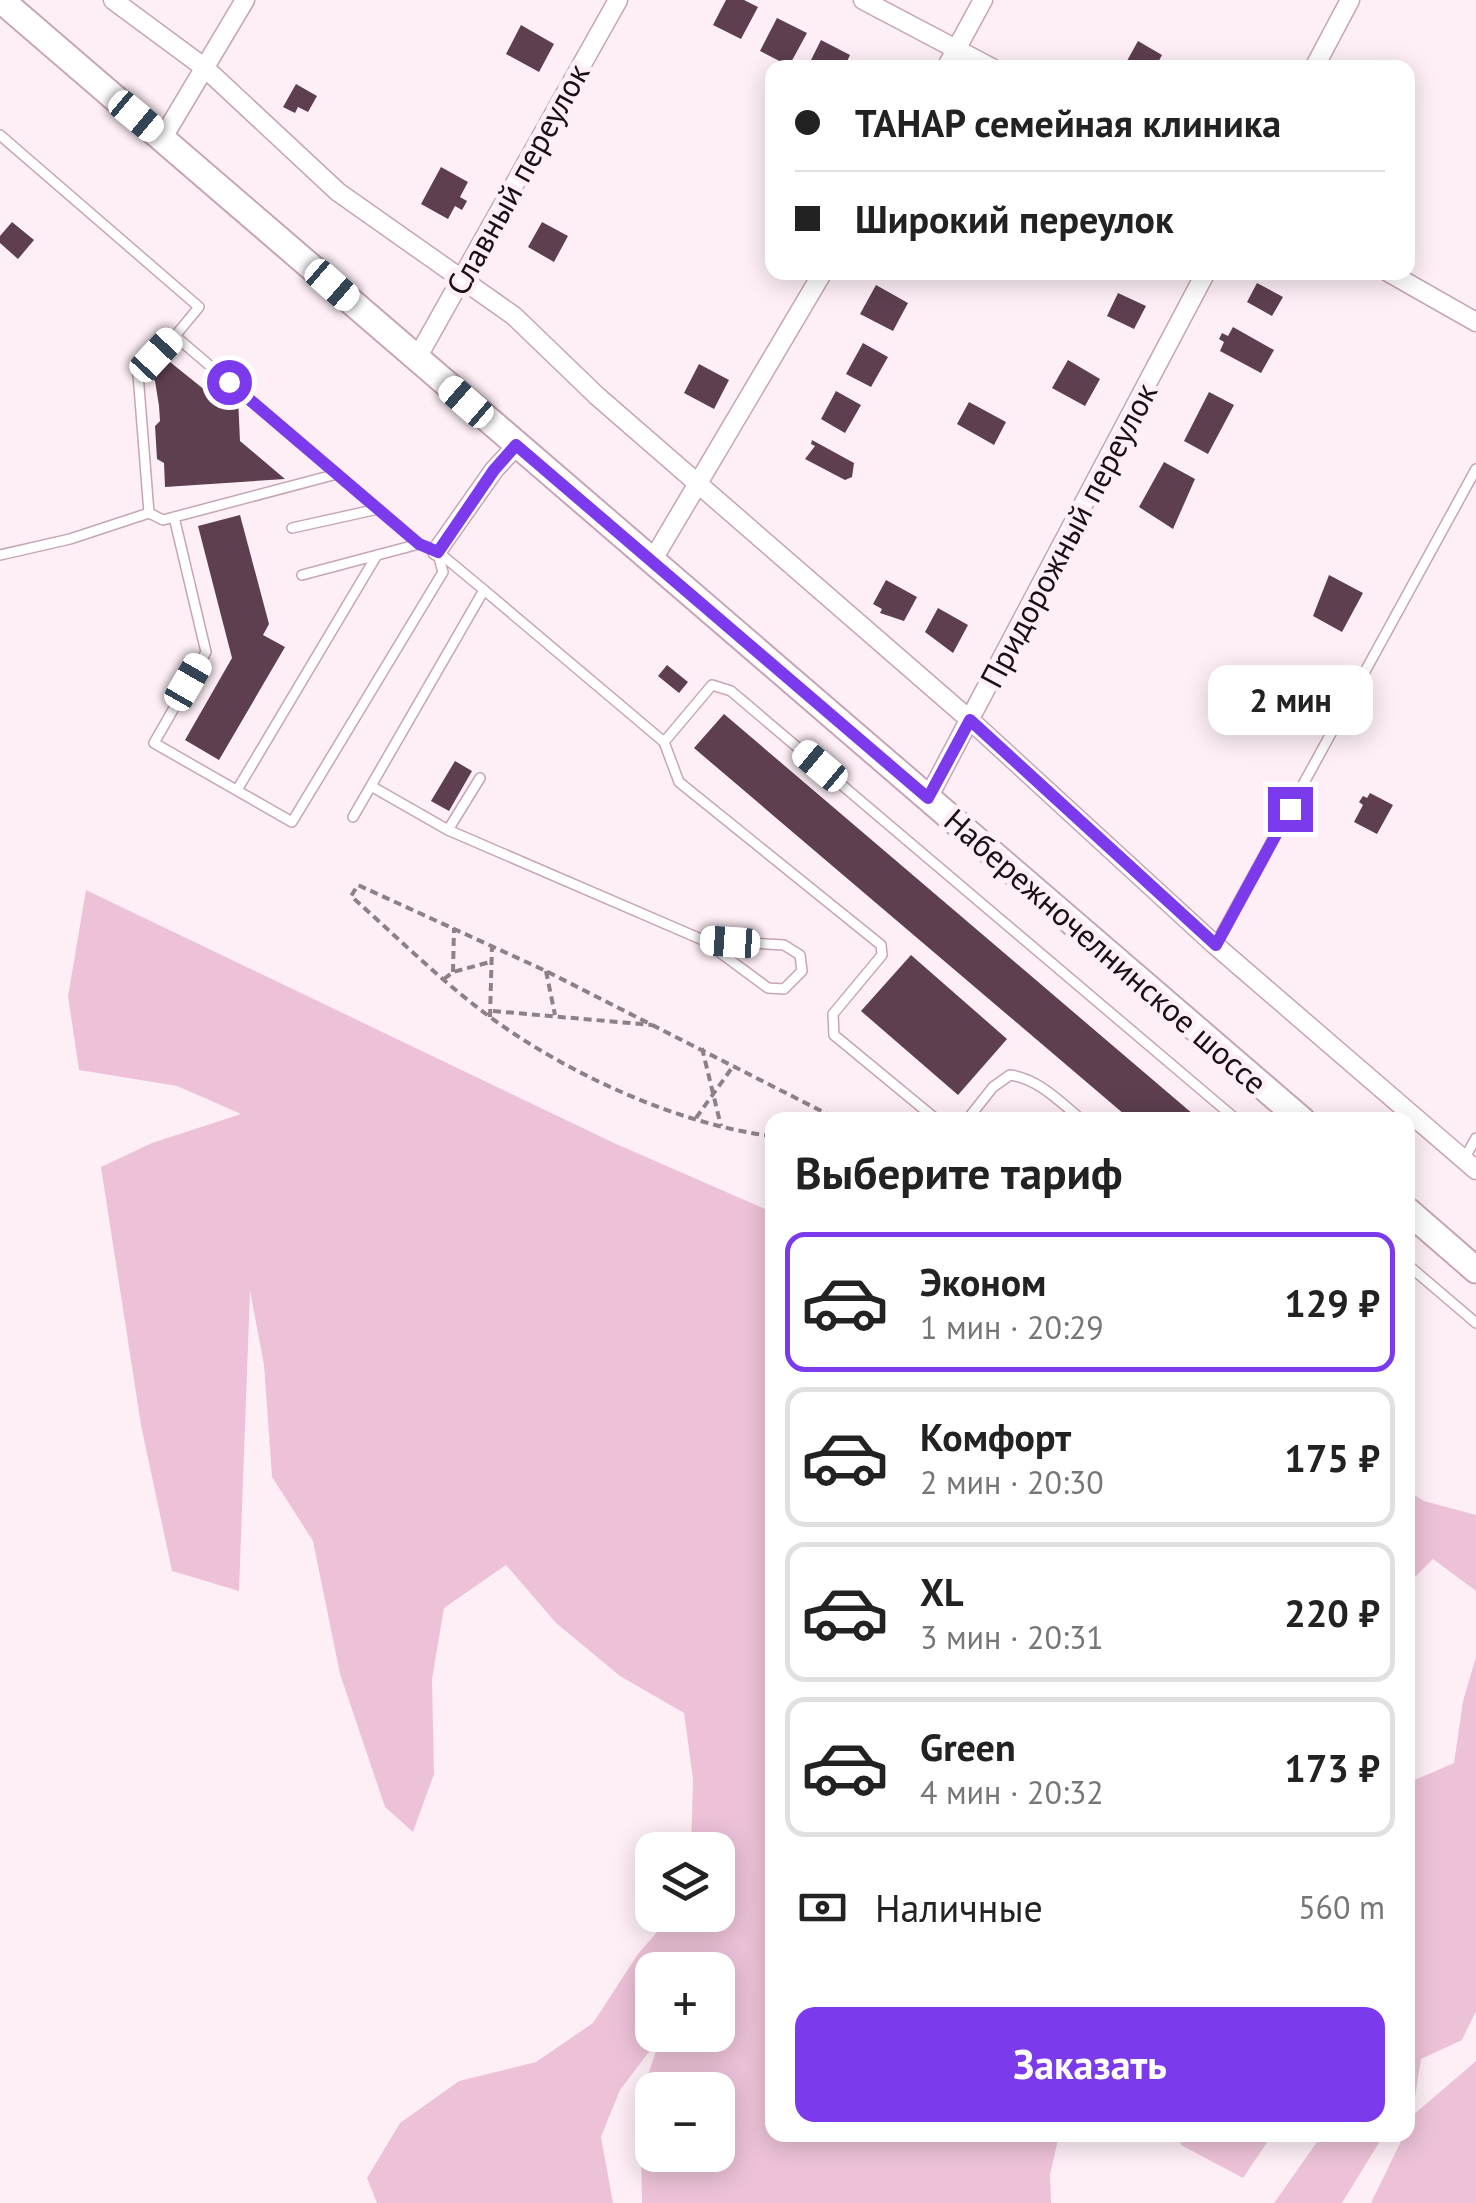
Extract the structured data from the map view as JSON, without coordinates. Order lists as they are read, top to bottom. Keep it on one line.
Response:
{"streets":{"main road":["Набережночелнинское шоссе"],"street":["Славный переулок","Придорожный переулок"]},"crossings":[["Славный переулок","Набережночелнинское шоссе"],["Придорожный переулок","Набережночелнинское шоссе"]],"page":{"banner":["ТАНАР семейная клиника","Широкий переулок"],"bubble":"2 мин","heading":"Выберите тариф","list":[{"name":"Эконом","note":"1 мин · 20:29","value":"129 ₽"},{"name":"Комфорт","note":"2 мин · 20:30","value":"175 ₽"},{"name":"XL","note":"3 мин · 20:31","value":"220 ₽"},{"name":"Green","note":"4 мин · 20:32","value":"173 ₽"}],"map_buttons":["+","−"],"pay":["Наличные","560 m"],"buttons":"Заказать"}}
